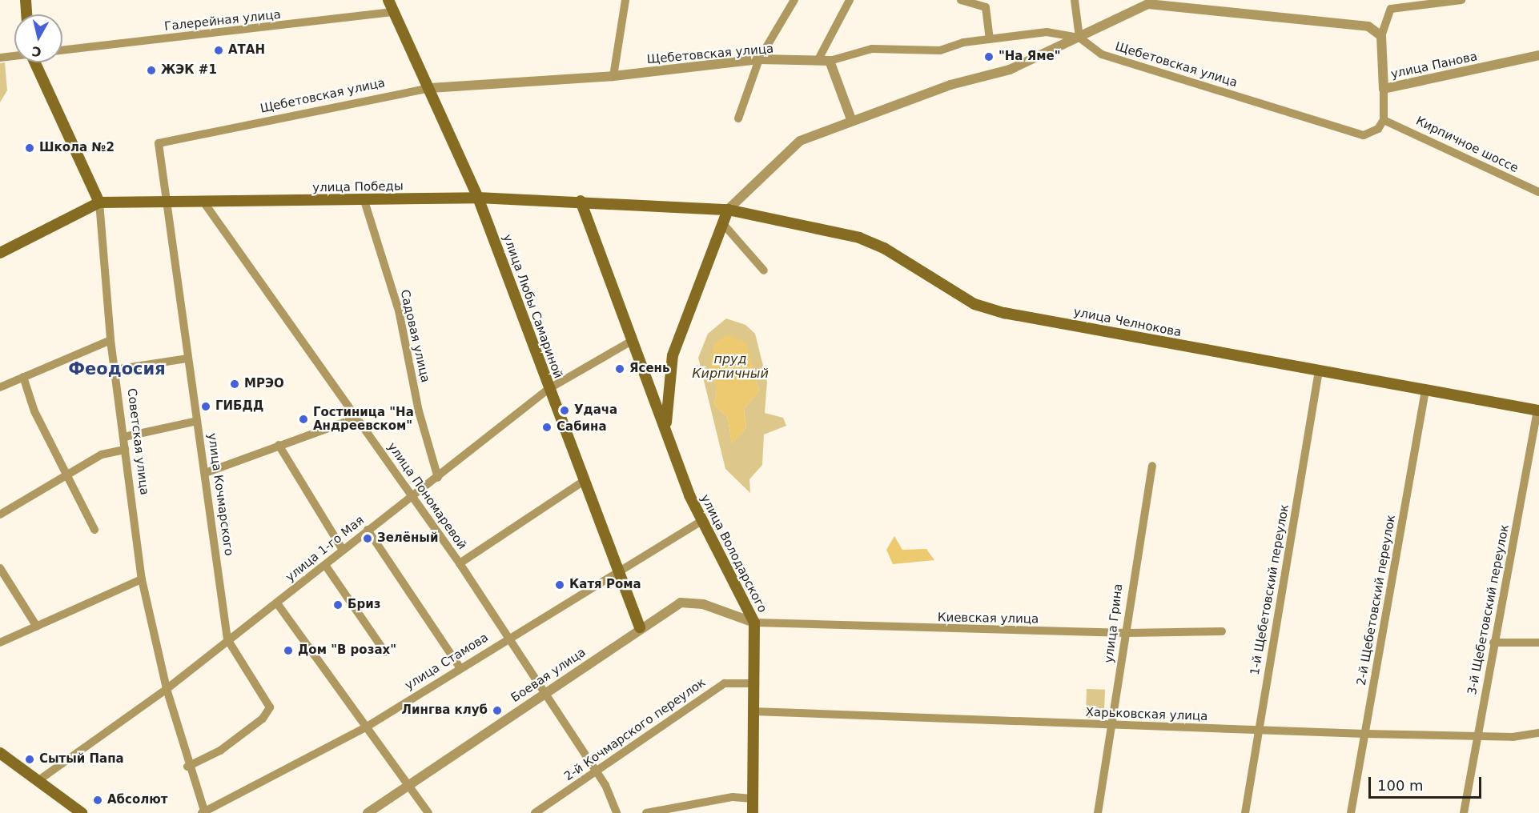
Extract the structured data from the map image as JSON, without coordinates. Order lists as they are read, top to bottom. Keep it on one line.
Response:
{"streets":{"main road":["улица Победы","улица Любы Самариной","улица Челнокова","Советская улица","улица Володарского"],"street":["Галерейная улица","Щебетовская улица","улица Панова","Кирпичное шоссе","Садовая улица","улица Кочмарского","улица Пономаревой","улица 1-го Мая","1-й Щебетовский переулок","2-й Щебетовский переулок","3-й Щебетовский переулок","Киевская улица","улица Грина","улица Стамова","Боевая улица","Харьковская улица","2-й Кочмарского переулок"]},"crossings":[["Галерейная улица","улица Любы Самариной"],["Щебетовская улица","Кирпичное шоссе"],["Щебетовская улица","улица Любы Самариной"],["Щебетовская улица","улица Кочмарского"],["улица Победы","улица Любы Самариной"],["улица Победы","улица Челнокова"],["улица Победы","Садовая улица"],["улица Победы","Советская улица"],["улица Победы","улица Кочмарского"],["улица Победы","улица Пономаревой"],["улица Победы","улица Володарского"],["улица Любы Самариной","улица 1-го Мая"],["улица Любы Самариной","улица Стамова"],["улица Любы Самариной","Боевая улица"],["улица Челнокова","улица Володарского"],["улица Челнокова","1-й Щебетовский переулок"],["улица Челнокова","2-й Щебетовский переулок"],["улица Челнокова","3-й Щебетовский переулок"],["Садовая улица","улица 1-го Мая"],["Советская улица","улица Кочмарского"],["Советская улица","улица 1-го Мая"],["Советская улица","улица Стамова"],["улица Кочмарского","улица 1-го Мая"],["улица Пономаревой","улица 1-го Мая"],["улица Пономаревой","улица Стамова"],["улица Пономаревой","Боевая улица"],["улица Пономаревой","2-й Кочмарского переулок"],["улица 1-го Мая","улица Володарского"],["улица Володарского","Киевская улица"],["улица Володарского","улица Стамова"],["улица Володарского","Боевая улица"],["улица Володарского","Харьковская улица"],["улица Володарского","2-й Кочмарского переулок"],["1-й Щебетовский переулок","Харьковская улица"],["2-й Щебетовский переулок","Харьковская улица"],["3-й Щебетовский переулок","Харьковская улица"],["Киевская улица","улица Грина"],["Киевская улица","Боевая улица"],["улица Грина","Харьковская улица"]],"districts":["Феодосия"],"water":["пруд Кирпичный"],"places":["АТАН","\"На Яме\"","ЖЭК #1","Школа №2","Ясень","МРЭО","ГИБДД","Удача","Гостиница \"На Андреевском\"","Сабина","Зелёный","Катя Рома","Бриз","Дом \"В розах\"","Лингва клуб","Сытый Папа","Абсолют"],"scale_bar":"100 m","north":"bottom"}
